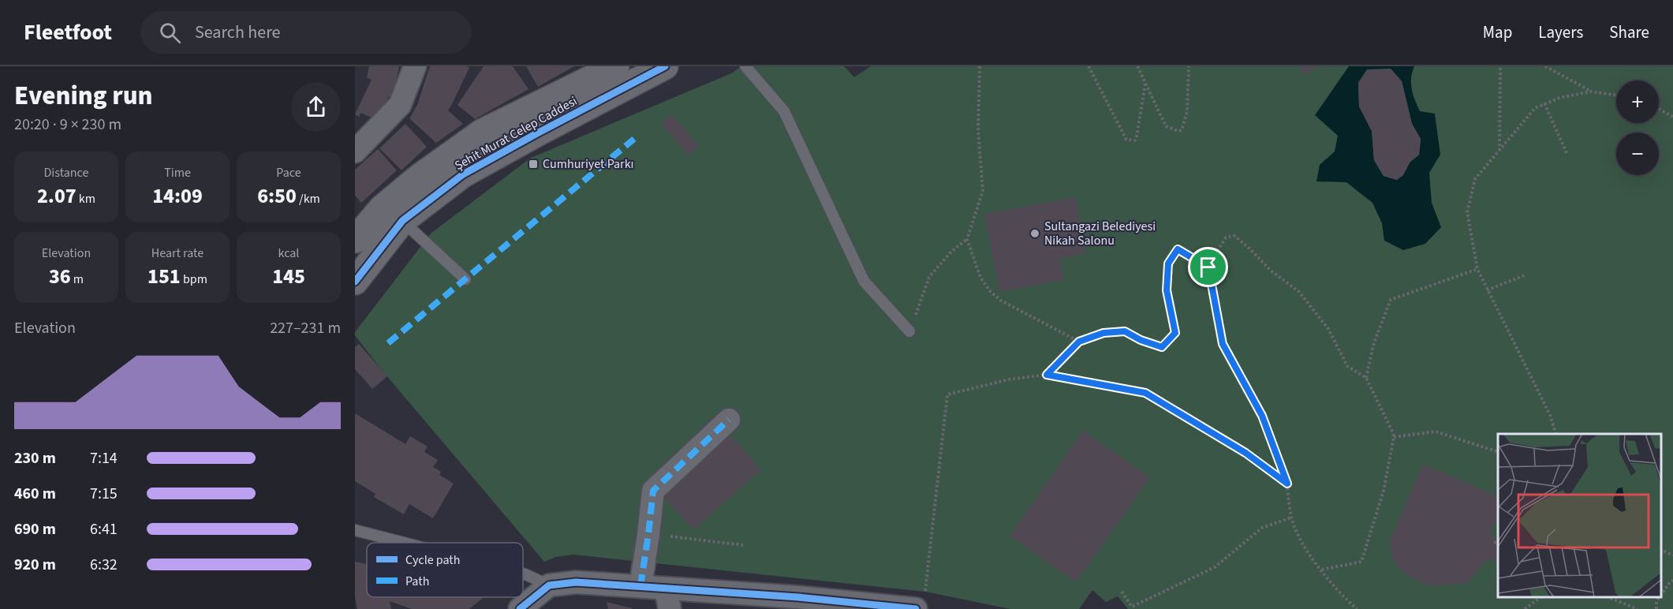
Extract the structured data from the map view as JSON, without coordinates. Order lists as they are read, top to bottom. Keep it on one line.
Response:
{"streets":{"street":["Şehit Murat Celep Caddesi"]},"places":{"transit":["Cumhuriyet Parkı"],"other":["Sultangazi Belediyesi Nikah Salonu"]},"legend":["Cycle path","Path"],"page":{"header":"Fleetfoot","search":"Search here","nav":["Map","Layers","Share"],"heading":["Evening run","20:20 · 9 × 230 m"],"map_buttons":["+","−"],"stats":[["Distance","2.07 km"],["Time","14:09"],["Pace","6:50 /km"],["Elevation","36 m"],["Heart rate","151 bpm"],["kcal","145"]],"chart":["Elevation","227–231 m"],"list":[{"name":"230 m","note":"7:14"},{"name":"460 m","note":"7:15"},{"name":"690 m","note":"6:41"},{"name":"920 m","note":"6:32"}]}}
